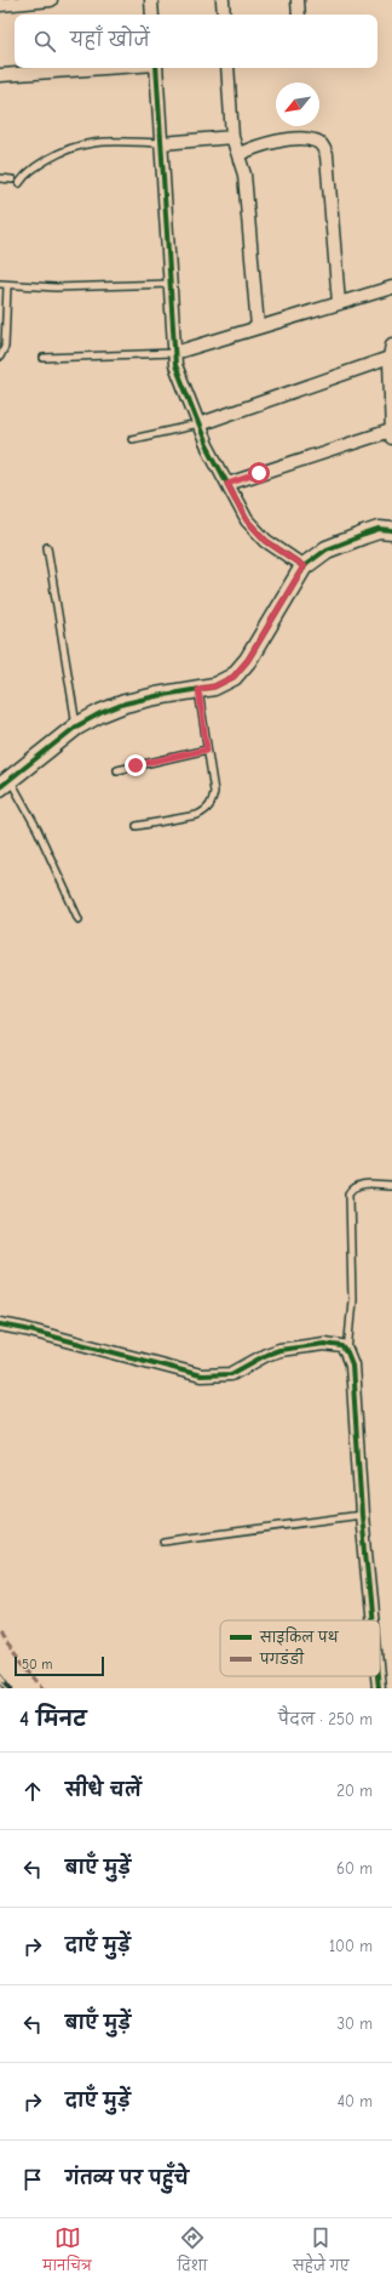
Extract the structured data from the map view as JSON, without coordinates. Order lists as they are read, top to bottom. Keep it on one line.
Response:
{"legend":["साइकिल पथ","पगडंडी"],"scale_bar":"50 m","north":"bottom left","page":{"search":"यहाँ खोजें","scale":"50 m","heading":["4 मिनट","पैदल · 250 m"],"list":[["सीधे चलें","20 m"],["बाएँ मुड़ें","60 m"],["दाएँ मुड़ें","100 m"],["बाएँ मुड़ें","30 m"],["दाएँ मुड़ें","40 m"],"गंतव्य पर पहुँचे"],"nav":["मानचित्र","दिशा","सहेजे गए"]}}
